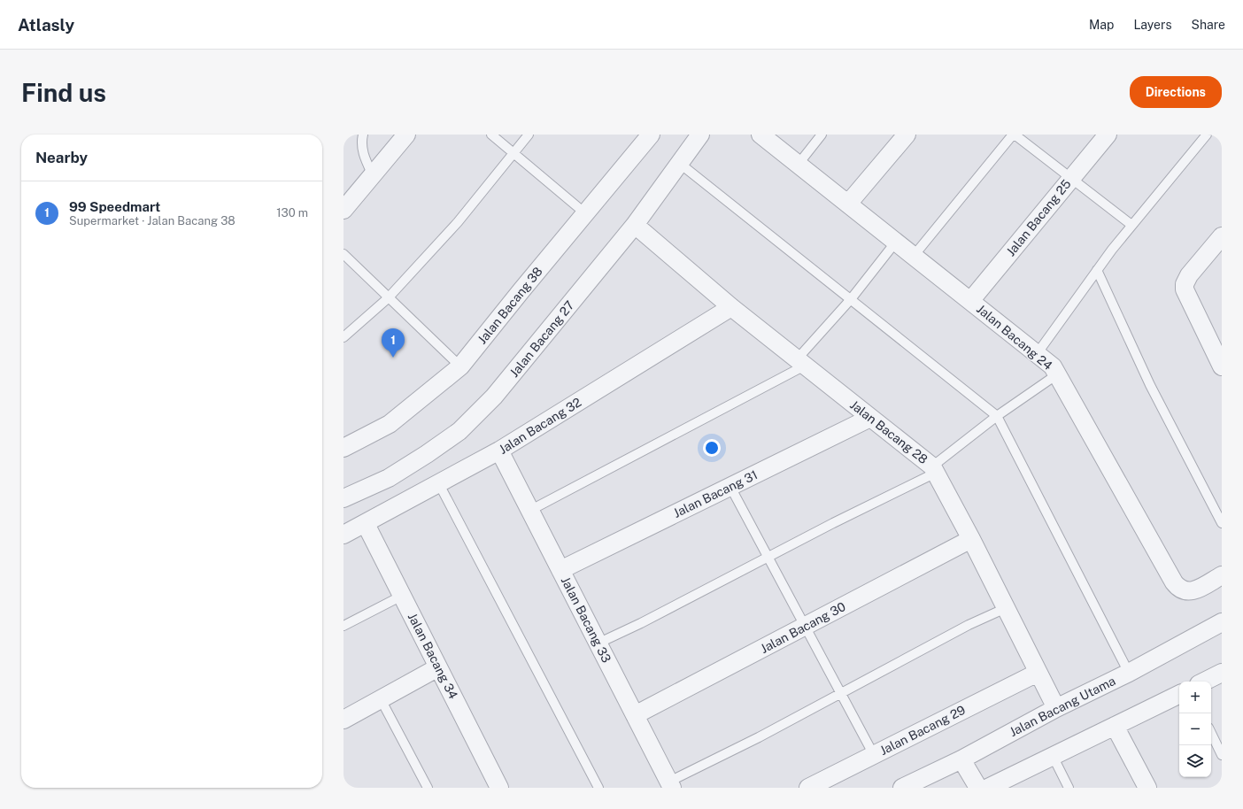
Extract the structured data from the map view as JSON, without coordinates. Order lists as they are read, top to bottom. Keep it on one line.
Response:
{"streets":{"street":["Jalan Bacang 25","Jalan Bacang 38","Jalan Bacang 24","Jalan Bacang 27","Jalan Bacang 32","Jalan Bacang 28","Jalan Bacang 31","Jalan Bacang 33","Jalan Bacang 30","Jalan Bacang 34","Jalan Bacang Utama","Jalan Bacang 29"]},"crossings":[["Jalan Bacang 25","Jalan Bacang 24"],["Jalan Bacang 27","Jalan Bacang 28"],["Jalan Bacang 32","Jalan Bacang 28"],["Jalan Bacang 32","Jalan Bacang 33"],["Jalan Bacang 32","Jalan Bacang 34"],["Jalan Bacang 28","Jalan Bacang 31"],["Jalan Bacang 28","Jalan Bacang 30"],["Jalan Bacang 28","Jalan Bacang Utama"],["Jalan Bacang 28","Jalan Bacang 29"],["Jalan Bacang 31","Jalan Bacang 33"],["Jalan Bacang 33","Jalan Bacang 30"]],"page":{"header":"Atlasly","nav":["Map","Layers","Share"],"buttons":"Directions","title":"Find us","heading":"Nearby","list":[{"mark":"1","name":"99 Speedmart","note":"Supermarket · Jalan Bacang 38","value":"130 m"}],"pins":"1","map_buttons":["+","−"]}}
